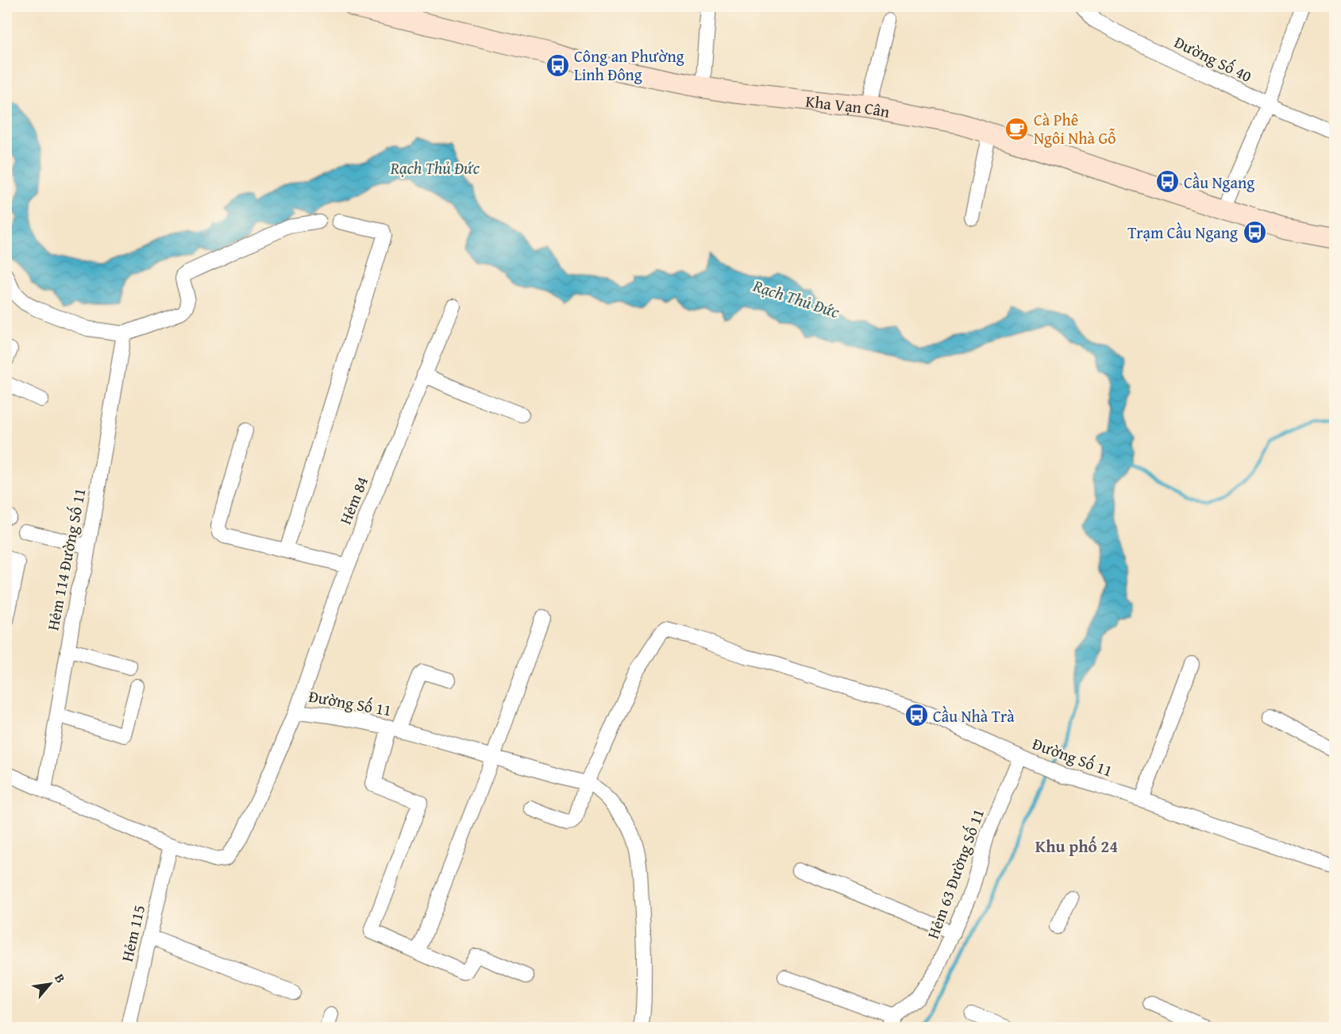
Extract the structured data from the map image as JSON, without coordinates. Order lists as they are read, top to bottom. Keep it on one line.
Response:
{"streets":{"main road":["Kha Vạn Cân"],"street":["Đường Số 40","Hẻm 84","Hẻm 114 Đường Số 11","Đường Số 11","Hẻm 63 Đường Số 11","Hẻm 115"]},"crossings":[["Hẻm 84","Đường Số 11"],["Hẻm 114 Đường Số 11","Đường Số 11"],["Đường Số 11","Hẻm 63 Đường Số 11"],["Đường Số 11","Hẻm 115"]],"districts":["Khu phố 24"],"water":["Rạch Thủ Đức"],"places":{"bus stop":["Công an Phường Linh Đông","Cầu Ngang","Trạm Cầu Ngang","Cầu Nhà Trà"],"cafe":["Cà Phê Ngôi Nhà Gỗ"]},"north":"top right"}
